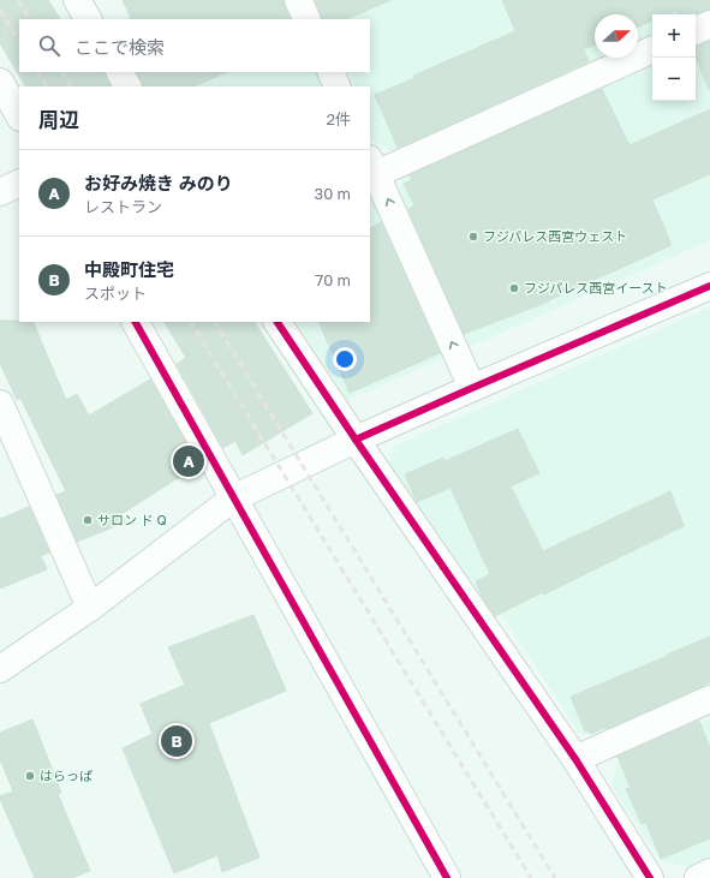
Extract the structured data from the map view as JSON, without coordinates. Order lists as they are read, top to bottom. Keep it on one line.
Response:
{"places":["フジパレス西宮ウェスト","フジパレス西宮イースト","サロン ド Q","はらっぱ"],"north":"right","page":{"map_buttons":["+","−"],"search":"ここで検索","heading":["周辺","2件"],"list":[{"mark":"A","name":"お好み焼き みのり","note":"レストラン","value":"30 m"},{"mark":"B","name":"中殿町住宅","note":"スポット","value":"70 m"}],"pins":["A","B"]}}
